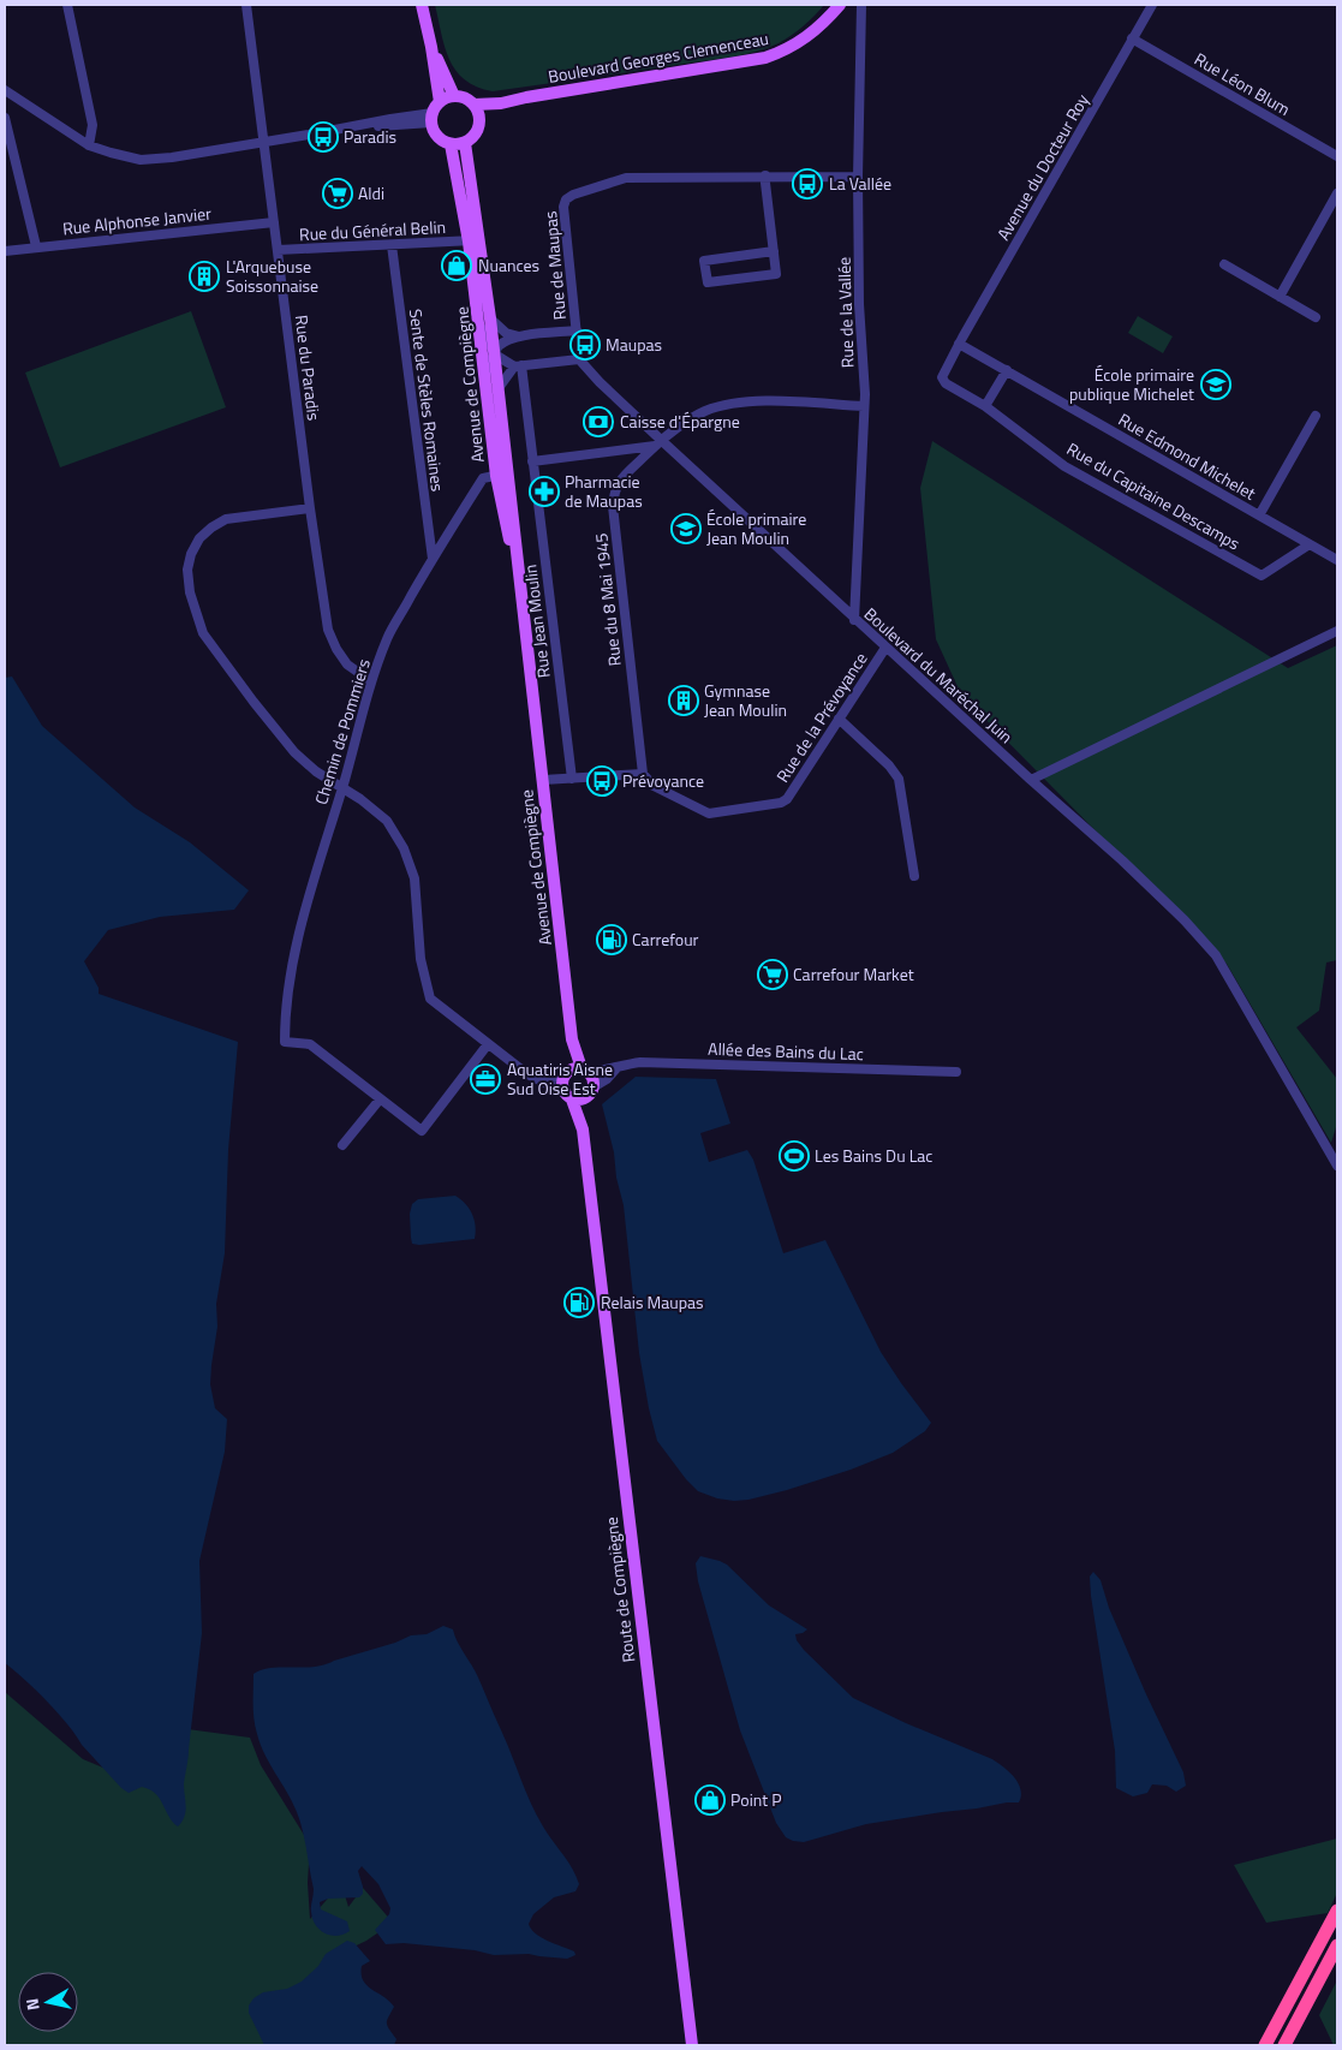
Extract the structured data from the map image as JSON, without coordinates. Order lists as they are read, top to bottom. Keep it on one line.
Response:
{"streets":{"main road":["Boulevard Georges Clemenceau","Avenue de Compiègne","Route de Compiègne"],"street":["Rue Léon Blum","Avenue du Docteur Roy","Rue Alphonse Janvier","Rue du Général Belin","Rue de Maupas","Rue de la Vallée","Rue du Paradis","Sente de Stèles Romaines","Rue Edmond Michelet","Rue du Capitaine Descamps","Rue du 8 Mai 1945","Rue Jean Moulin","Boulevard du Maréchal Juin","Rue de la Prévoyance","Chemin de Pommiers","Allée des Bains du Lac"]},"crossings":[["Boulevard Georges Clemenceau","Avenue de Compiègne"],["Rue Léon Blum","Avenue du Docteur Roy"],["Avenue du Docteur Roy","Rue Edmond Michelet"],["Avenue du Docteur Roy","Rue du Capitaine Descamps"],["Rue Alphonse Janvier","Rue du Paradis"],["Rue du Général Belin","Rue du Paradis"],["Rue du Général Belin","Avenue de Compiègne"],["Rue du Général Belin","Sente de Stèles Romaines"],["Rue de Maupas","Rue de la Vallée"],["Rue de Maupas","Boulevard du Maréchal Juin"],["Rue de la Vallée","Rue du 8 Mai 1945"],["Rue de la Vallée","Boulevard du Maréchal Juin"],["Rue du Paradis","Chemin de Pommiers"],["Avenue de Compiègne","Chemin de Pommiers"],["Avenue de Compiègne","Allée des Bains du Lac"],["Sente de Stèles Romaines","Chemin de Pommiers"],["Rue Edmond Michelet","Rue du Capitaine Descamps"],["Rue du 8 Mai 1945","Boulevard du Maréchal Juin"],["Rue du 8 Mai 1945","Rue de la Prévoyance"],["Boulevard du Maréchal Juin","Rue de la Prévoyance"]],"places":{"bus stop":["Paradis","La Vallée","Maupas","Prévoyance"],"supermarket":["Aldi","Carrefour Market"],"shop":["Nuances","Point P"],"building":["L'Arquebuse Soissonnaise","Gymnase Jean Moulin"],"school or university":["École primaire publique Michelet","École primaire Jean Moulin"],"bank":["Caisse d'Épargne"],"pharmacy":["Pharmacie de Maupas"],"fuel station":["Carrefour","Relais Maupas"],"office":["Aquatiris Aisne Sud Oise Est"],"sports":["Les Bains Du Lac"]},"north":"left"}
